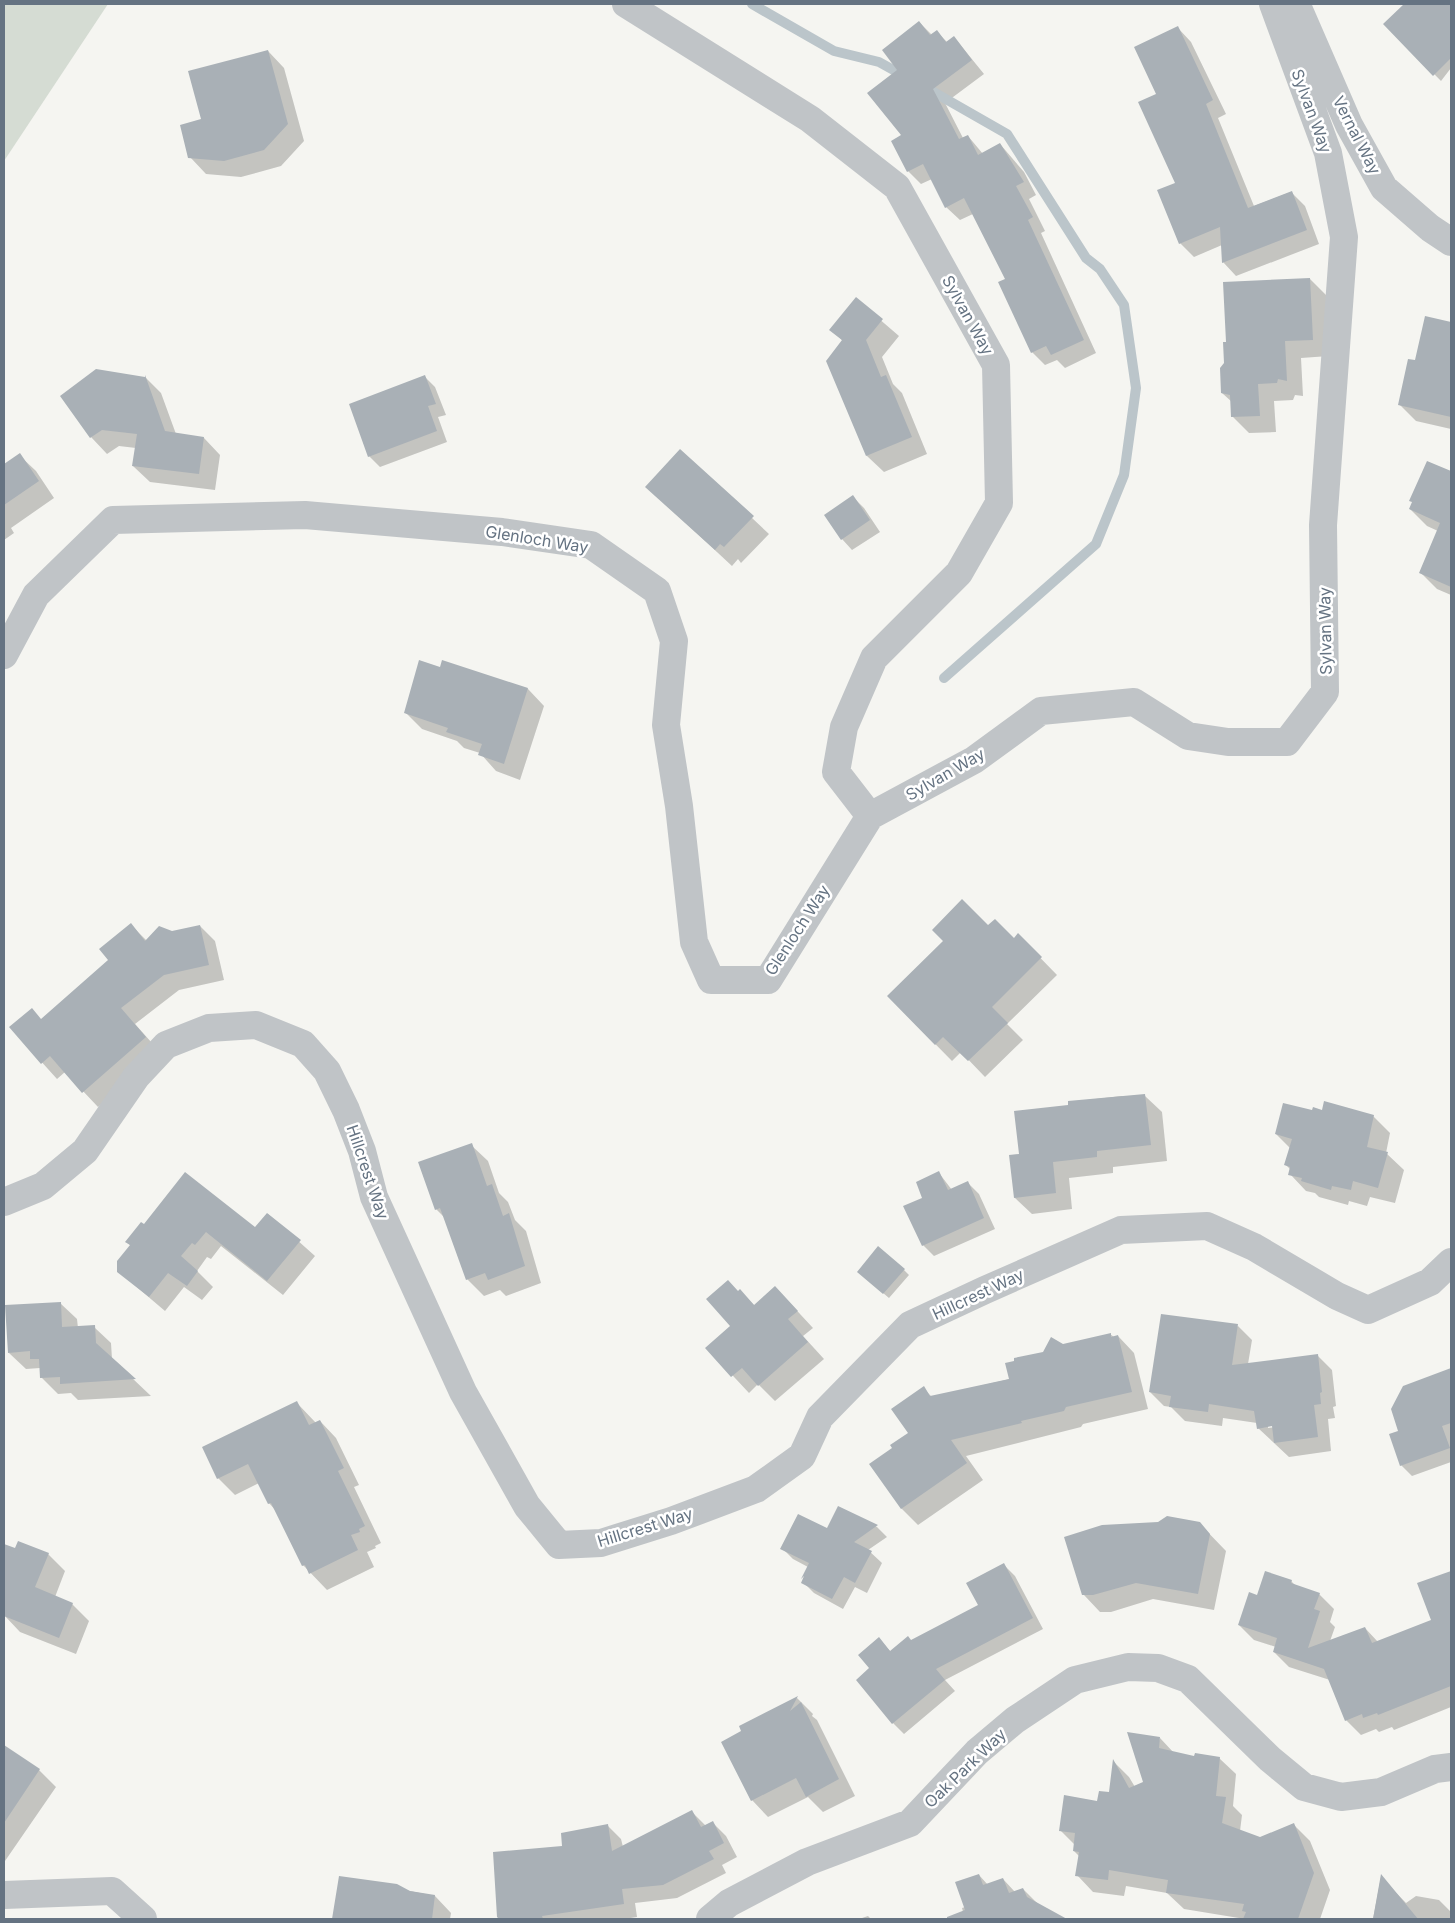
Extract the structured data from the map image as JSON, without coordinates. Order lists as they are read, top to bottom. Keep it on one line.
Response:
{"streets":{"street":["Sylvan Way","Vernal Way","Glenloch Way","Hillcrest Way","Oak Park Way"]},"crossings":[["Sylvan Way","Glenloch Way"]]}
